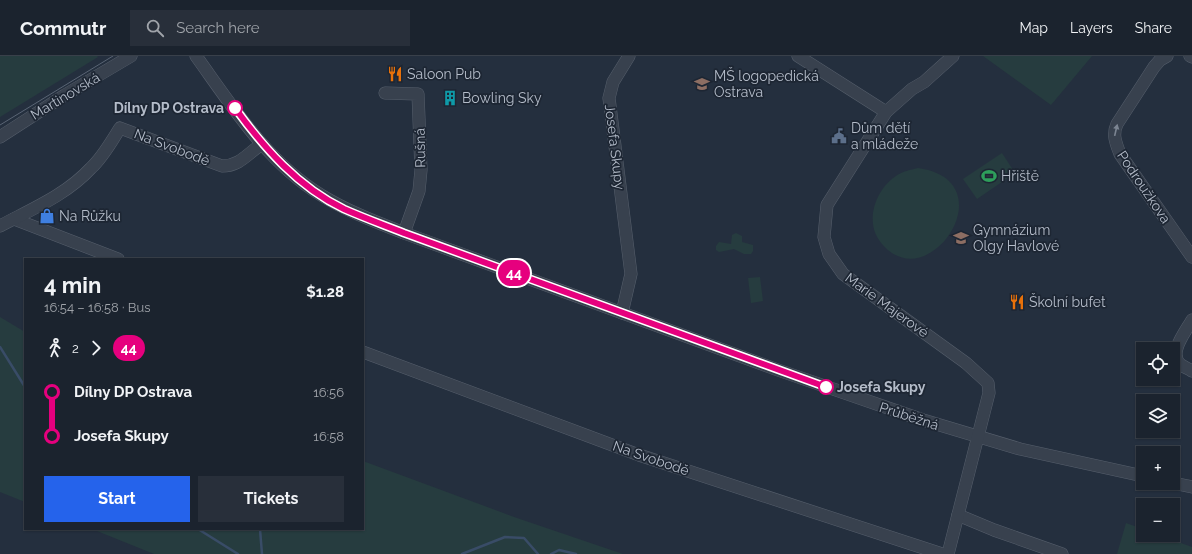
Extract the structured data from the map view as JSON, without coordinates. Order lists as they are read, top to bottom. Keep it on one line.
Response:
{"streets":{"street":["Martinovská","Na Svobodě","Josefa Skupy","Rušná","Podroužkova","Marie Majerové","Průběžná"]},"crossings":[["Na Svobodě","Průběžná"],["Josefa Skupy","Průběžná"],["Rušná","Průběžná"],["Marie Majerové","Průběžná"]],"one_way":["Podroužkova"],"places":{"restaurant":["Saloon Pub","Školní bufet"],"school or university":["MŠ logopedická Ostrava","Gymnázium Olgy Havlové"],"building":["Bowling Sky"],"other":["Dílny DP Ostrava","Josefa Skupy"],"public building":["Dům dětí a mládeže"],"sports":["Hřiště"],"shop":["Na Růžku"]},"lines":["bus line 44"],"page":{"header":"Commutr","search":"Search here","nav":["Map","Layers","Share"],"on_map":"44","heading":["4 min","16:54 – 16:58 · Bus","$1.28"],"legs":["2","44"],"map_buttons":["+","−"],"list":[{"name":"Dílny DP Ostrava","value":"16:56"},{"name":"Josefa Skupy","value":"16:58"}],"buttons":["Start","Tickets"]}}
